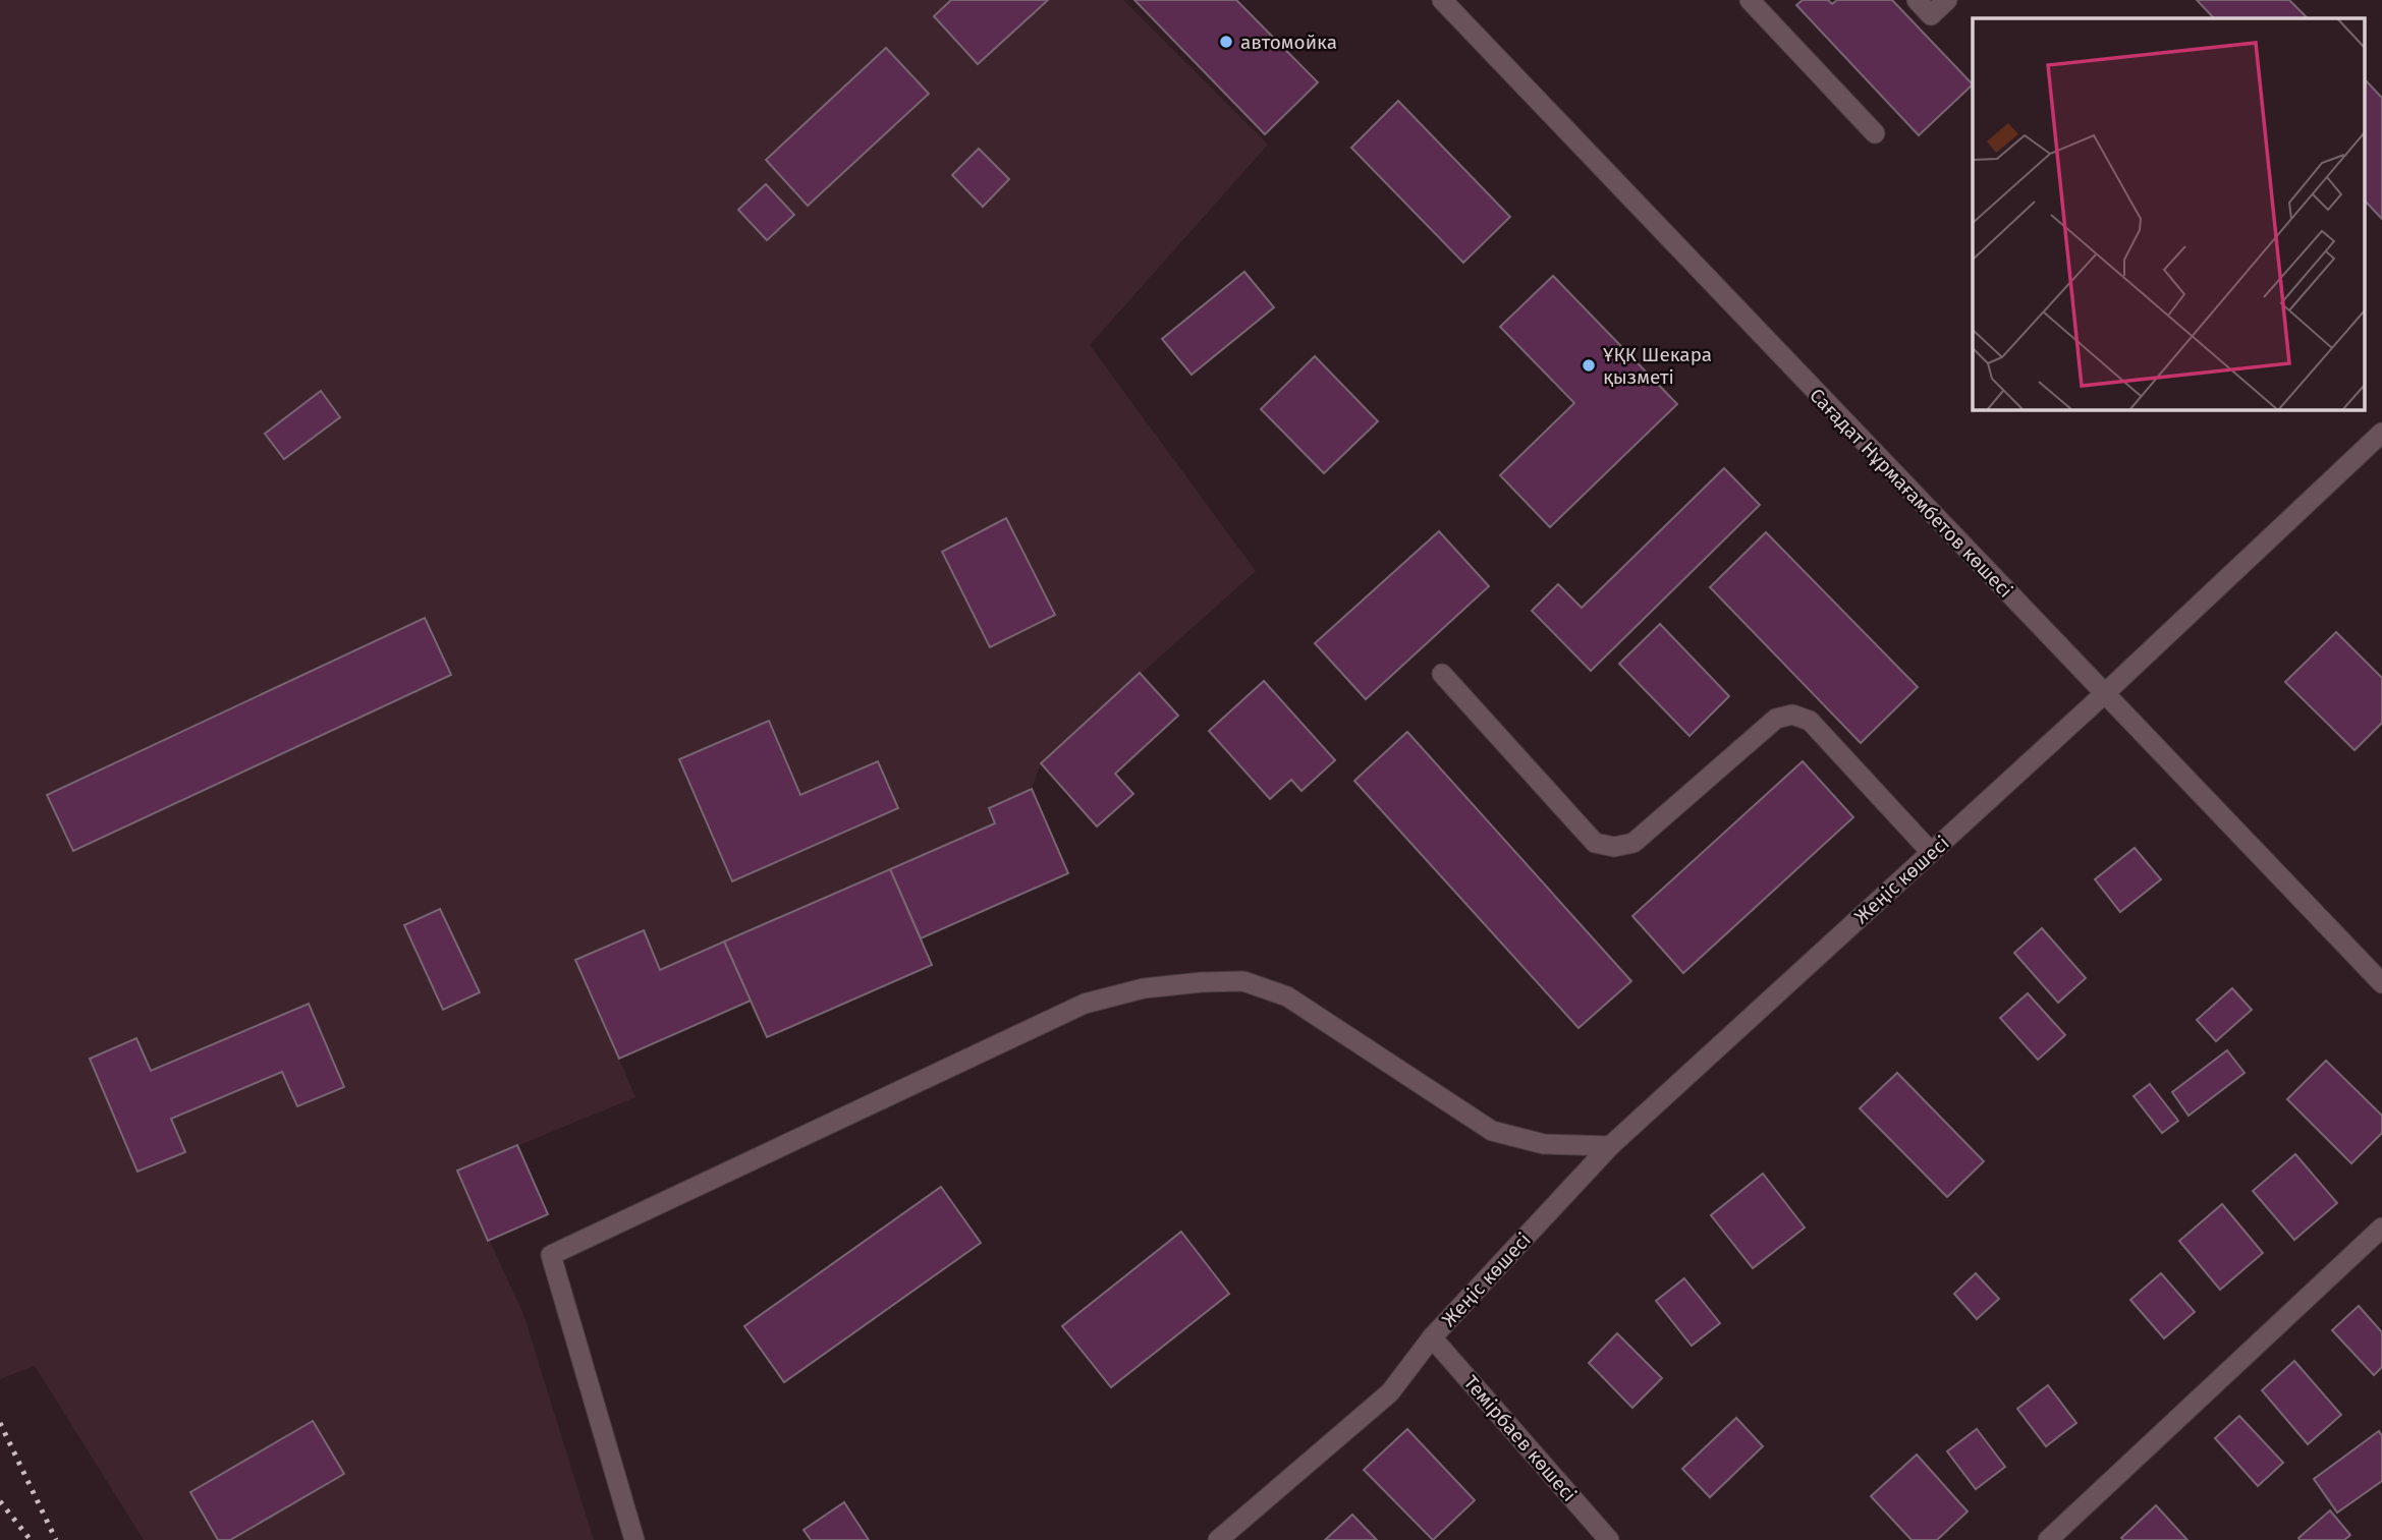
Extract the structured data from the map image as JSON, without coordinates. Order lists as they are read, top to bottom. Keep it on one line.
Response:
{"streets":{"street":["Сағадат Нұрмағамбетов көшесі","Жеңіс көшесі","Темірбаев көшесі"]},"crossings":[["Сағадат Нұрмағамбетов көшесі","Жеңіс көшесі"],["Жеңіс көшесі","Темірбаев көшесі"]],"places":["автомойка","ҰҚК Шекара қызметі"]}
